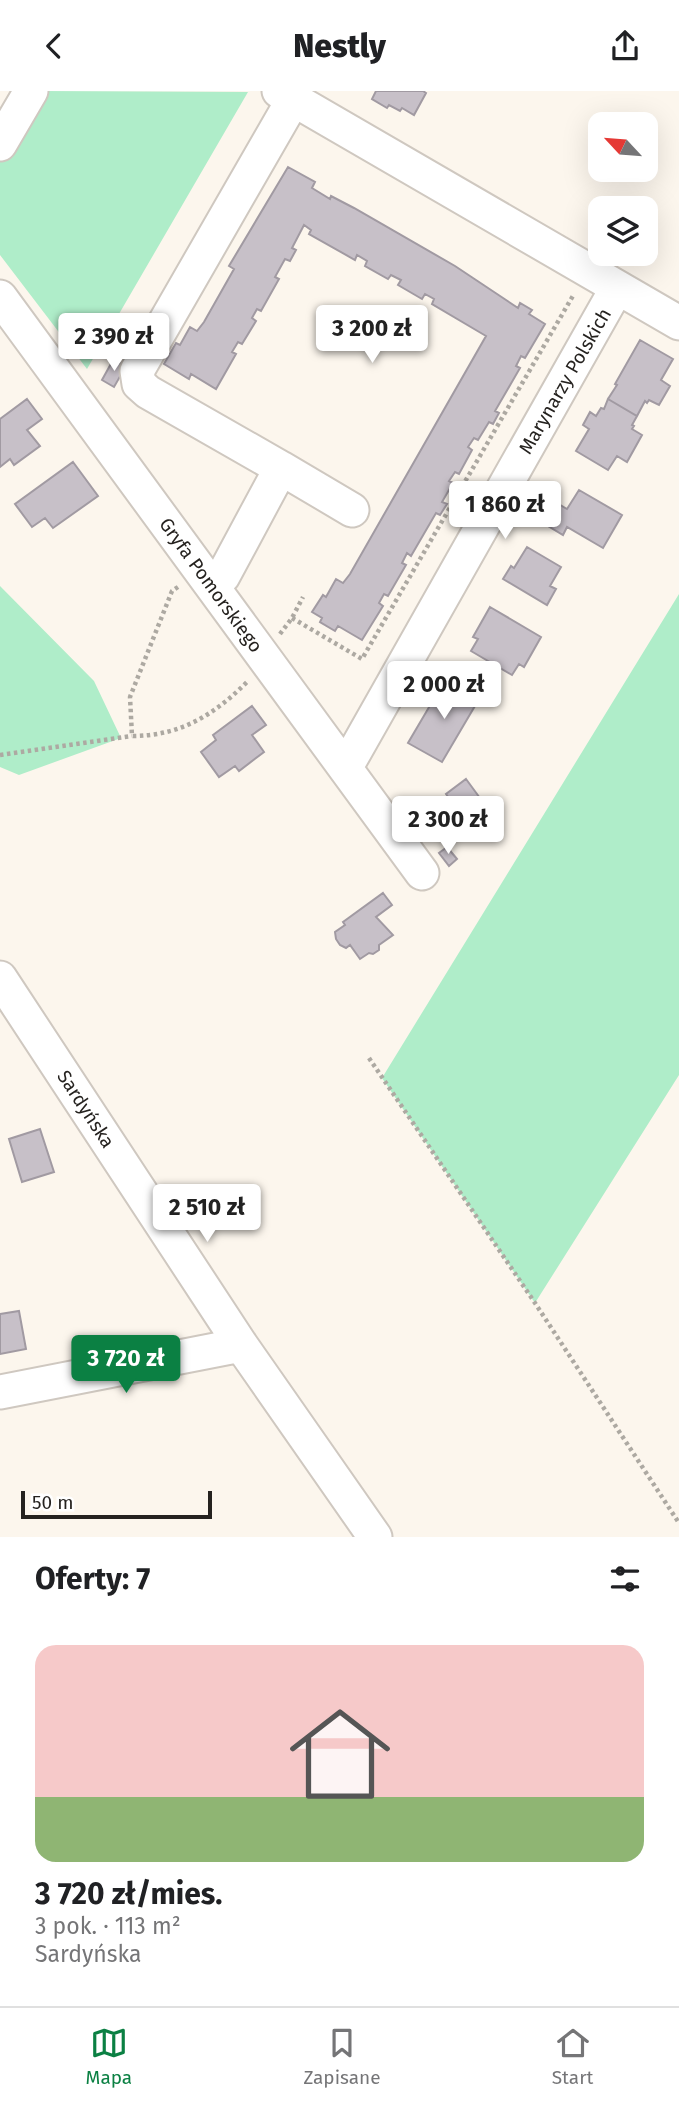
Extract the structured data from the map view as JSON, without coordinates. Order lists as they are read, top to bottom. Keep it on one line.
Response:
{"streets":{"street":["Marynarzy Polskich","Gryfa Pomorskiego","Sardyńska"]},"crossings":[["Marynarzy Polskich","Gryfa Pomorskiego"]],"scale_bar":"50 m","north":"top left","page":{"header":"Nestly","price":["3 200 zł","2 390 zł","1 860 zł","2 000 zł","2 300 zł","2 510 zł","3 720 zł"],"scale":"50 m","heading":"Oferty: 7","list":[{"name":"3 720 zł/mies.","note":"3 pok. · 113 m² · Sardyńska"}],"tabs":["Mapa","Zapisane","Start"]}}
